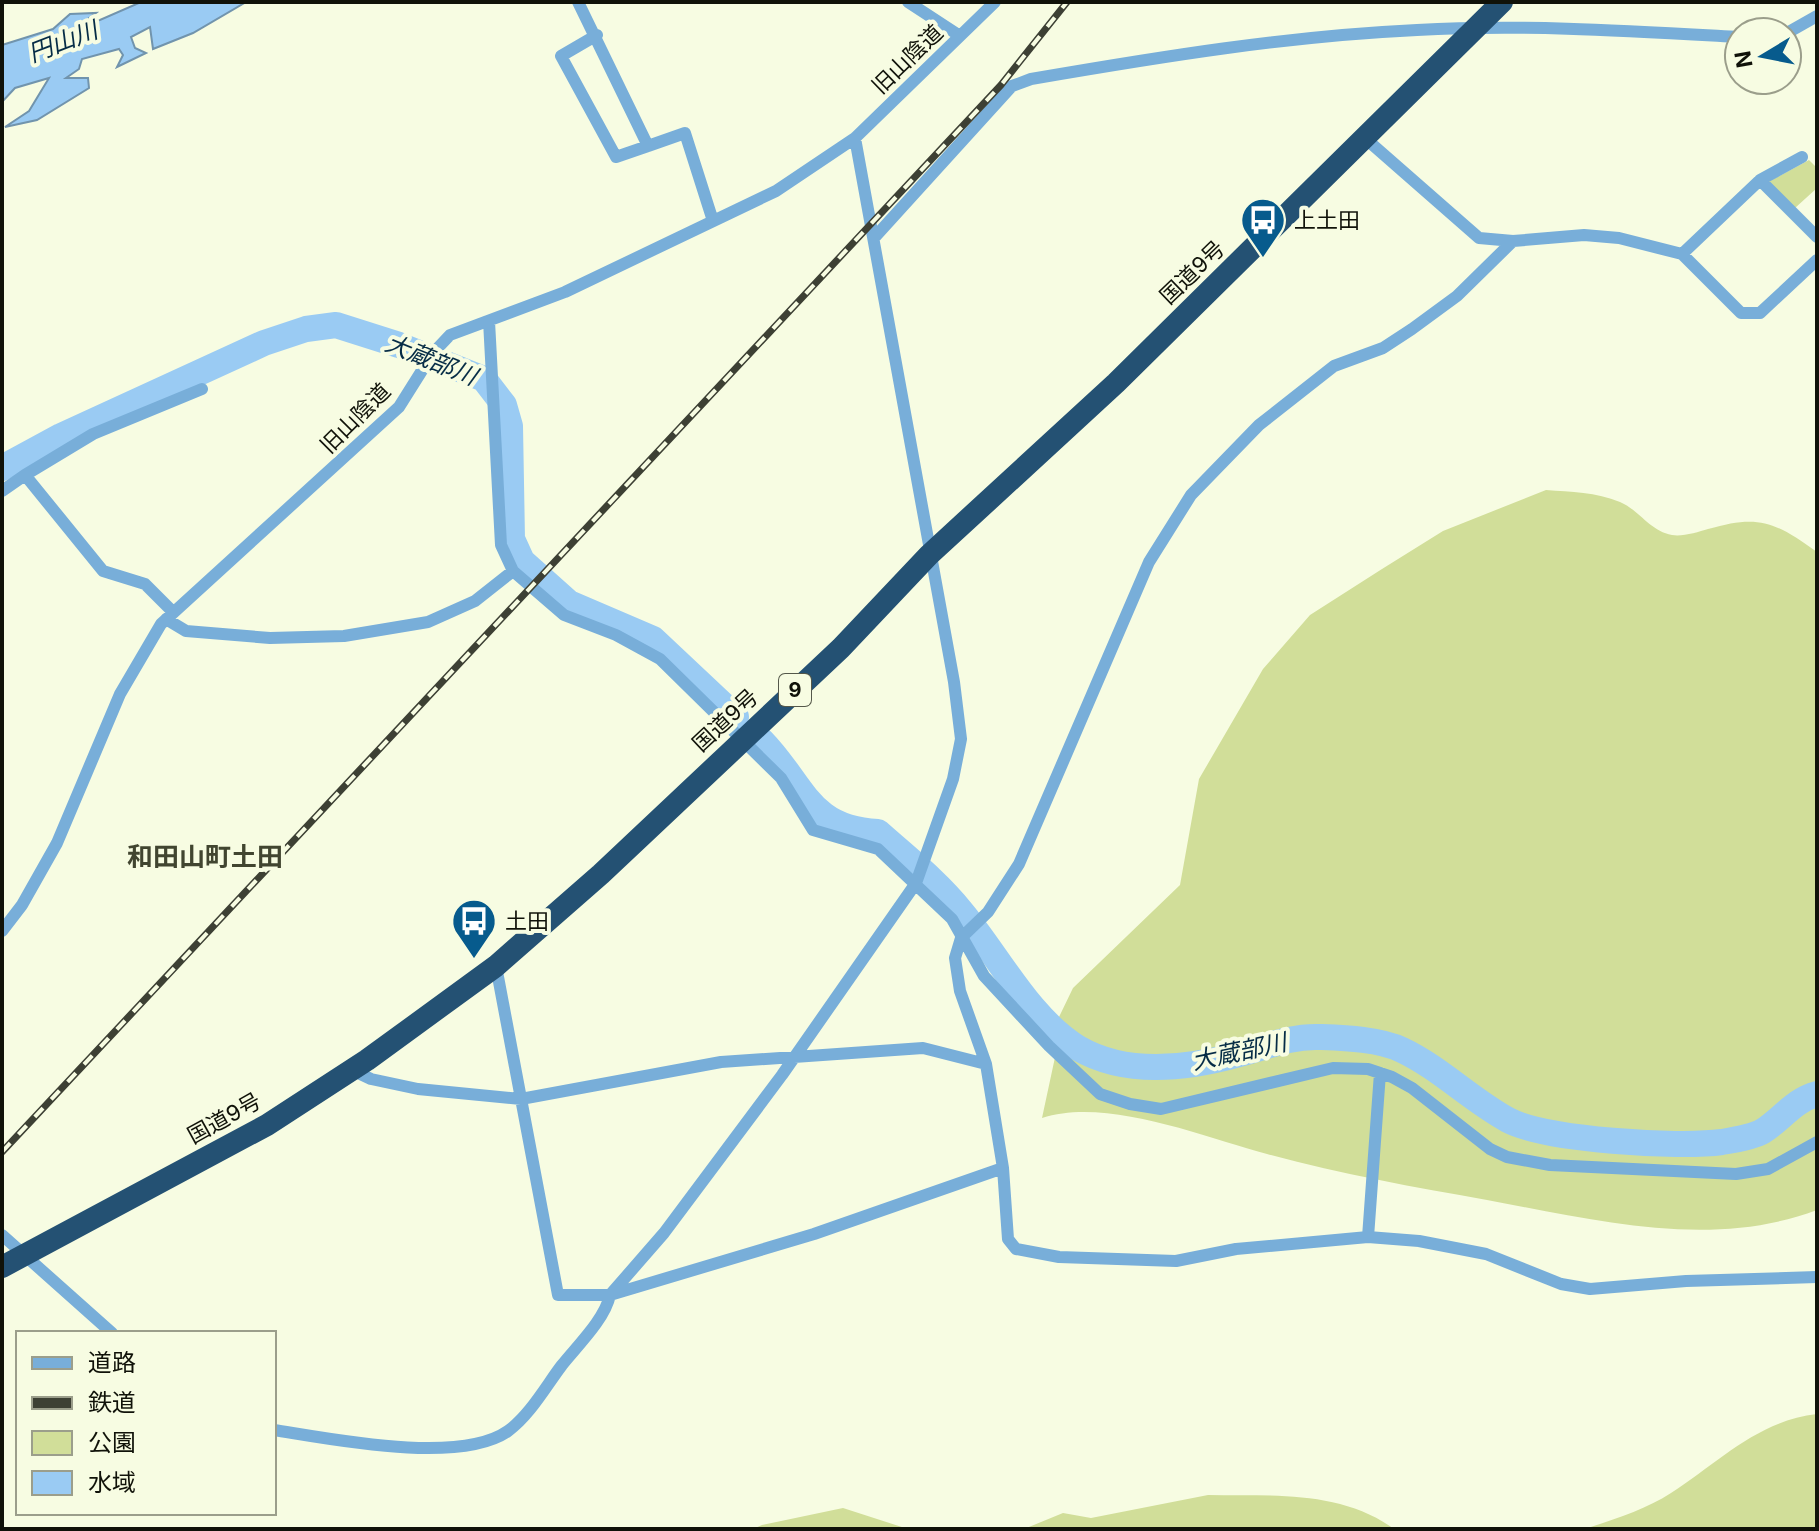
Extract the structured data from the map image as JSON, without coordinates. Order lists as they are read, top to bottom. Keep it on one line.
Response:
{"streets":{"highway":["国道9号","9"],"street":["旧山陰道"]},"districts":["和田山町土田"],"water":["円山川","大蔵部川"],"places":{"bus stop":["上土田","土田"]},"legend":["道路","鉄道","公園","水域"],"north":"left"}
